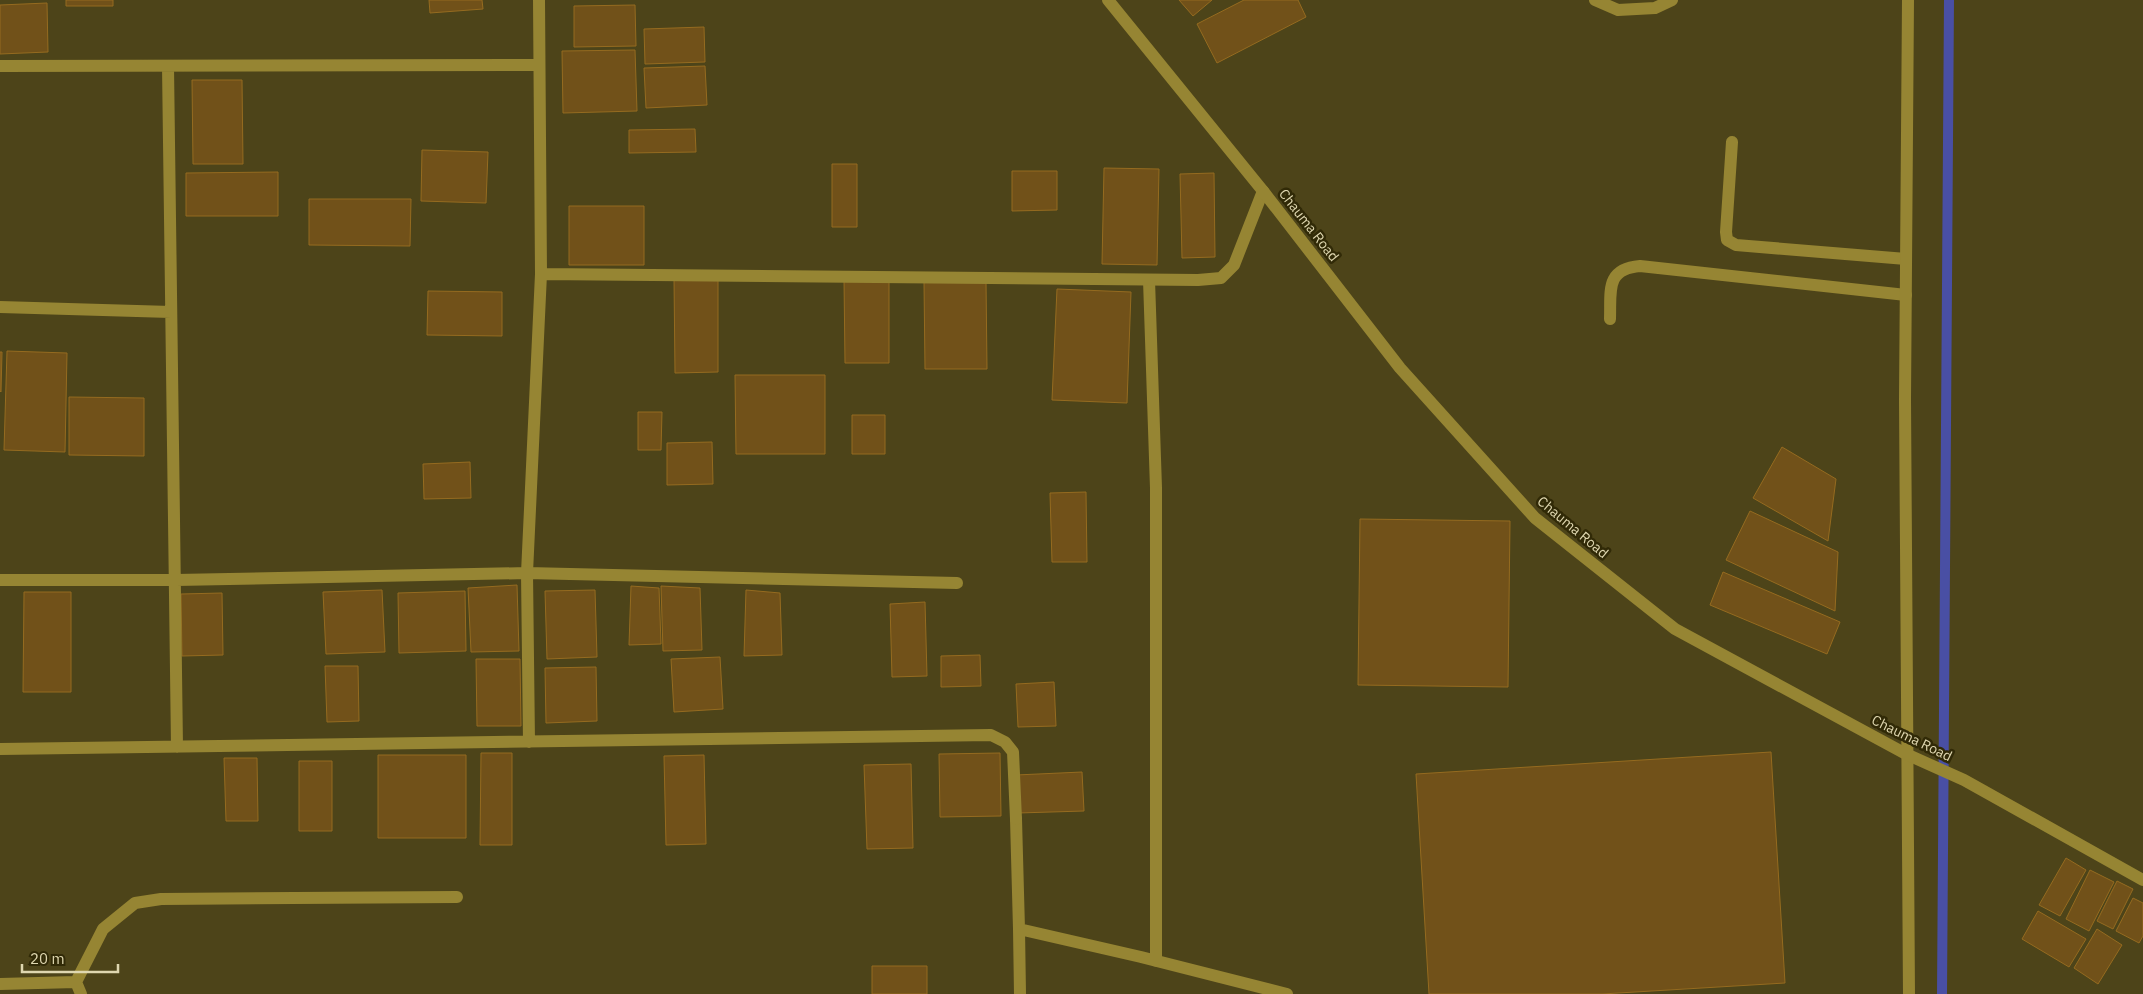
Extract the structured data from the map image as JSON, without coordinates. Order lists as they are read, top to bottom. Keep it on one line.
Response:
{"streets":{"street":["Chauma Road"]},"scale_bar":"20 m"}
